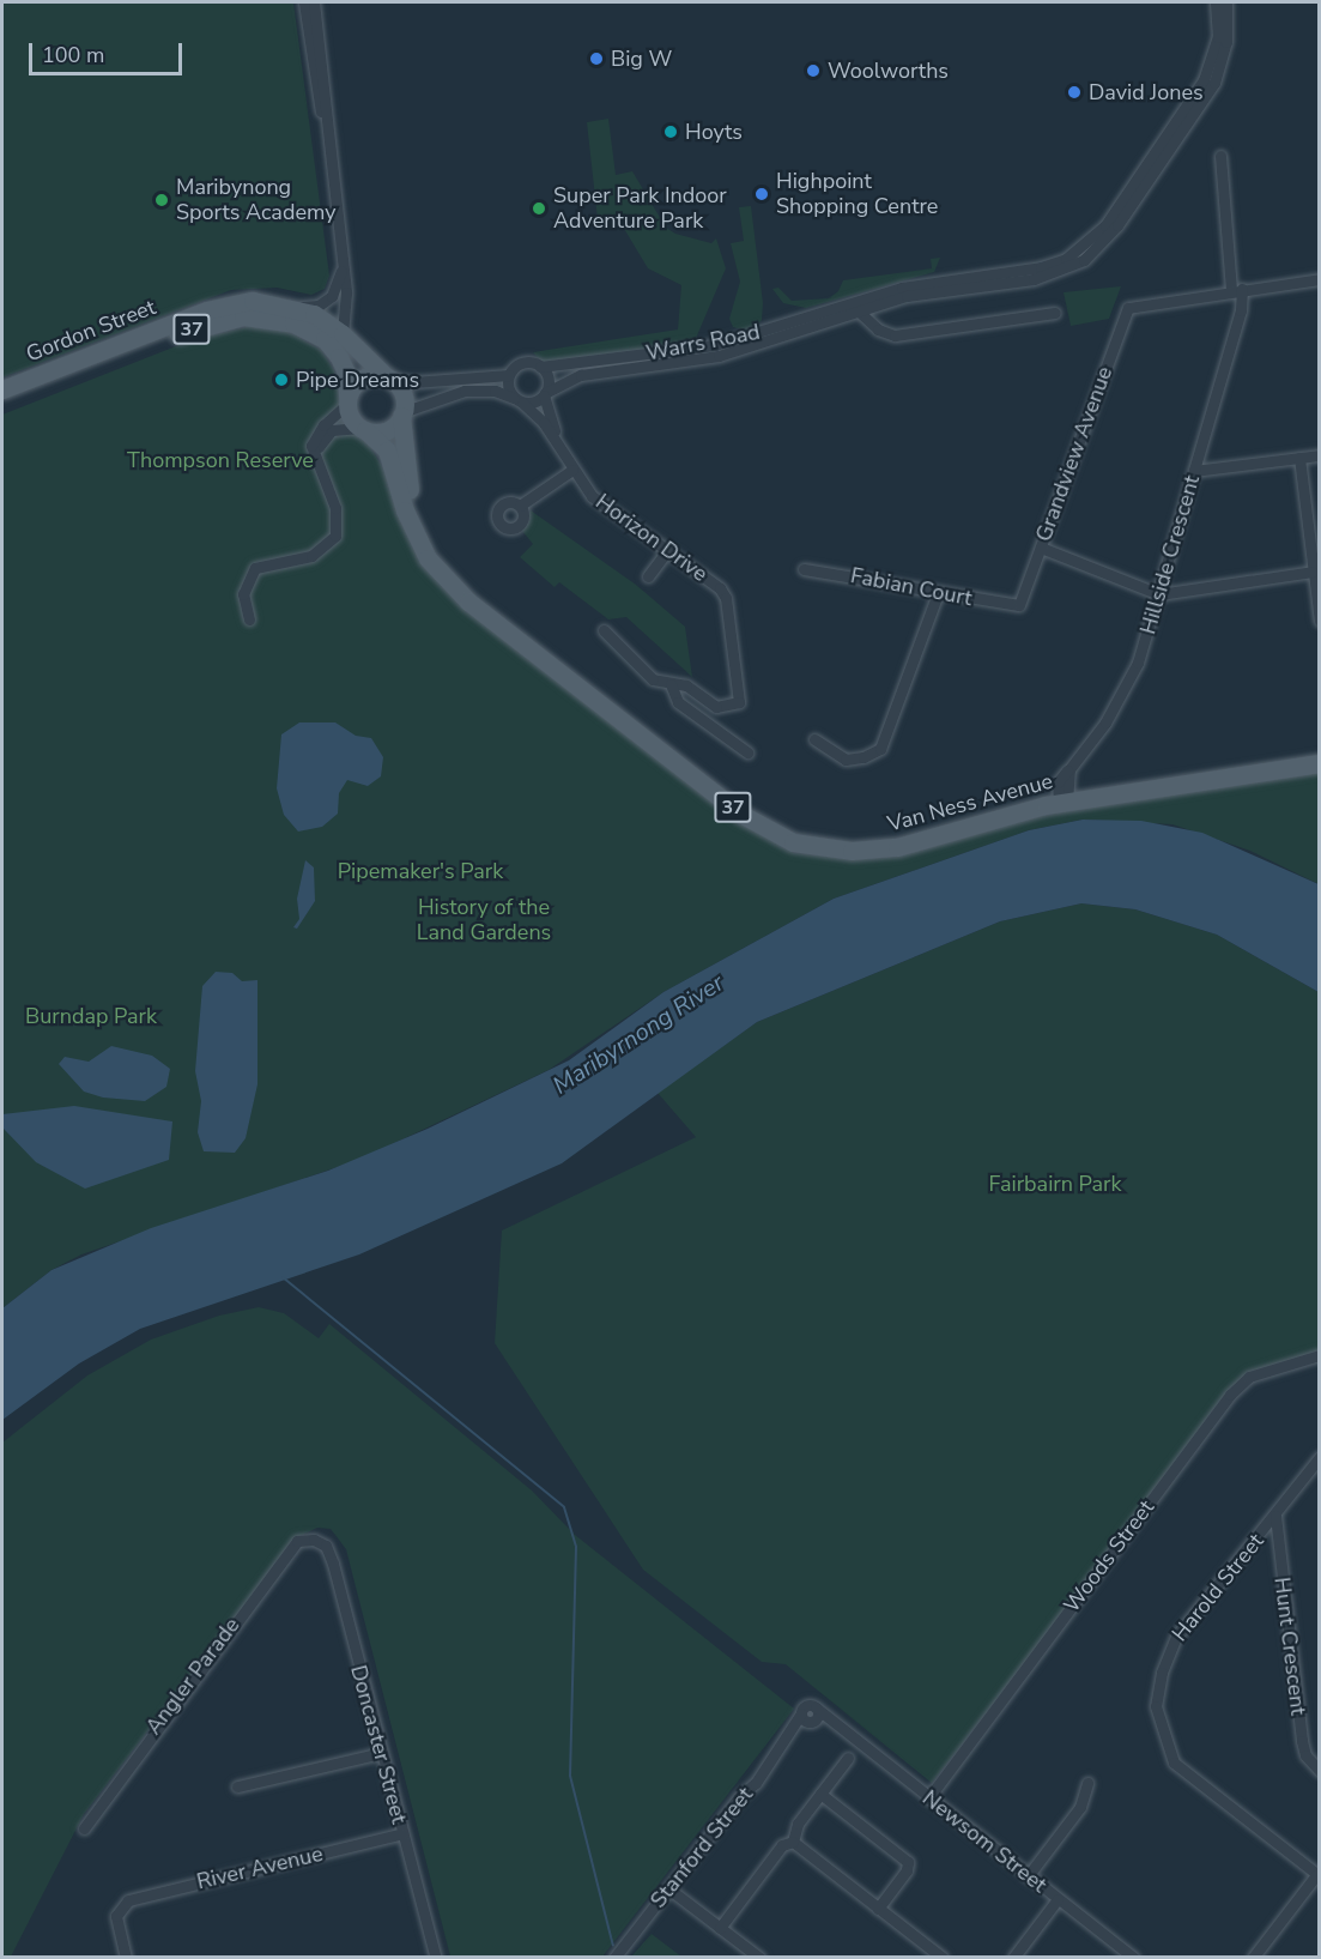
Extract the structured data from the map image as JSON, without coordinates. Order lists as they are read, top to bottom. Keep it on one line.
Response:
{"streets":{"main road":["37","Gordon Street","Van Ness Avenue"],"street":["Warrs Road","Grandview Avenue","Horizon Drive","Hillside Crescent","Fabian Court","Woods Street","Harold Street","Hunt Crescent","Angler Parade","Doncaster Street","Newsom Street","Stanford Street","River Avenue"]},"crossings":[["37","Gordon Street"],["37","Van Ness Avenue"],["Gordon Street","Van Ness Avenue"],["Warrs Road","Horizon Drive"],["Grandview Avenue","Hillside Crescent"],["Grandview Avenue","Fabian Court"],["Hillside Crescent","Van Ness Avenue"],["Woods Street","Newsom Street"],["Harold Street","Hunt Crescent"],["Angler Parade","Doncaster Street"],["Doncaster Street","River Avenue"],["Newsom Street","Stanford Street"]],"water":["Maribyrnong River"],"parks":["Thompson Reserve","Pipemaker's Park","History of the Land Gardens","Burndap Park","Fairbairn Park"],"places":["Big W","Woolworths","David Jones","Hoyts","Highpoint Shopping Centre","Maribynong Sports Academy","Super Park Indoor Adventure Park","Pipe Dreams"],"scale_bar":"100 m"}
